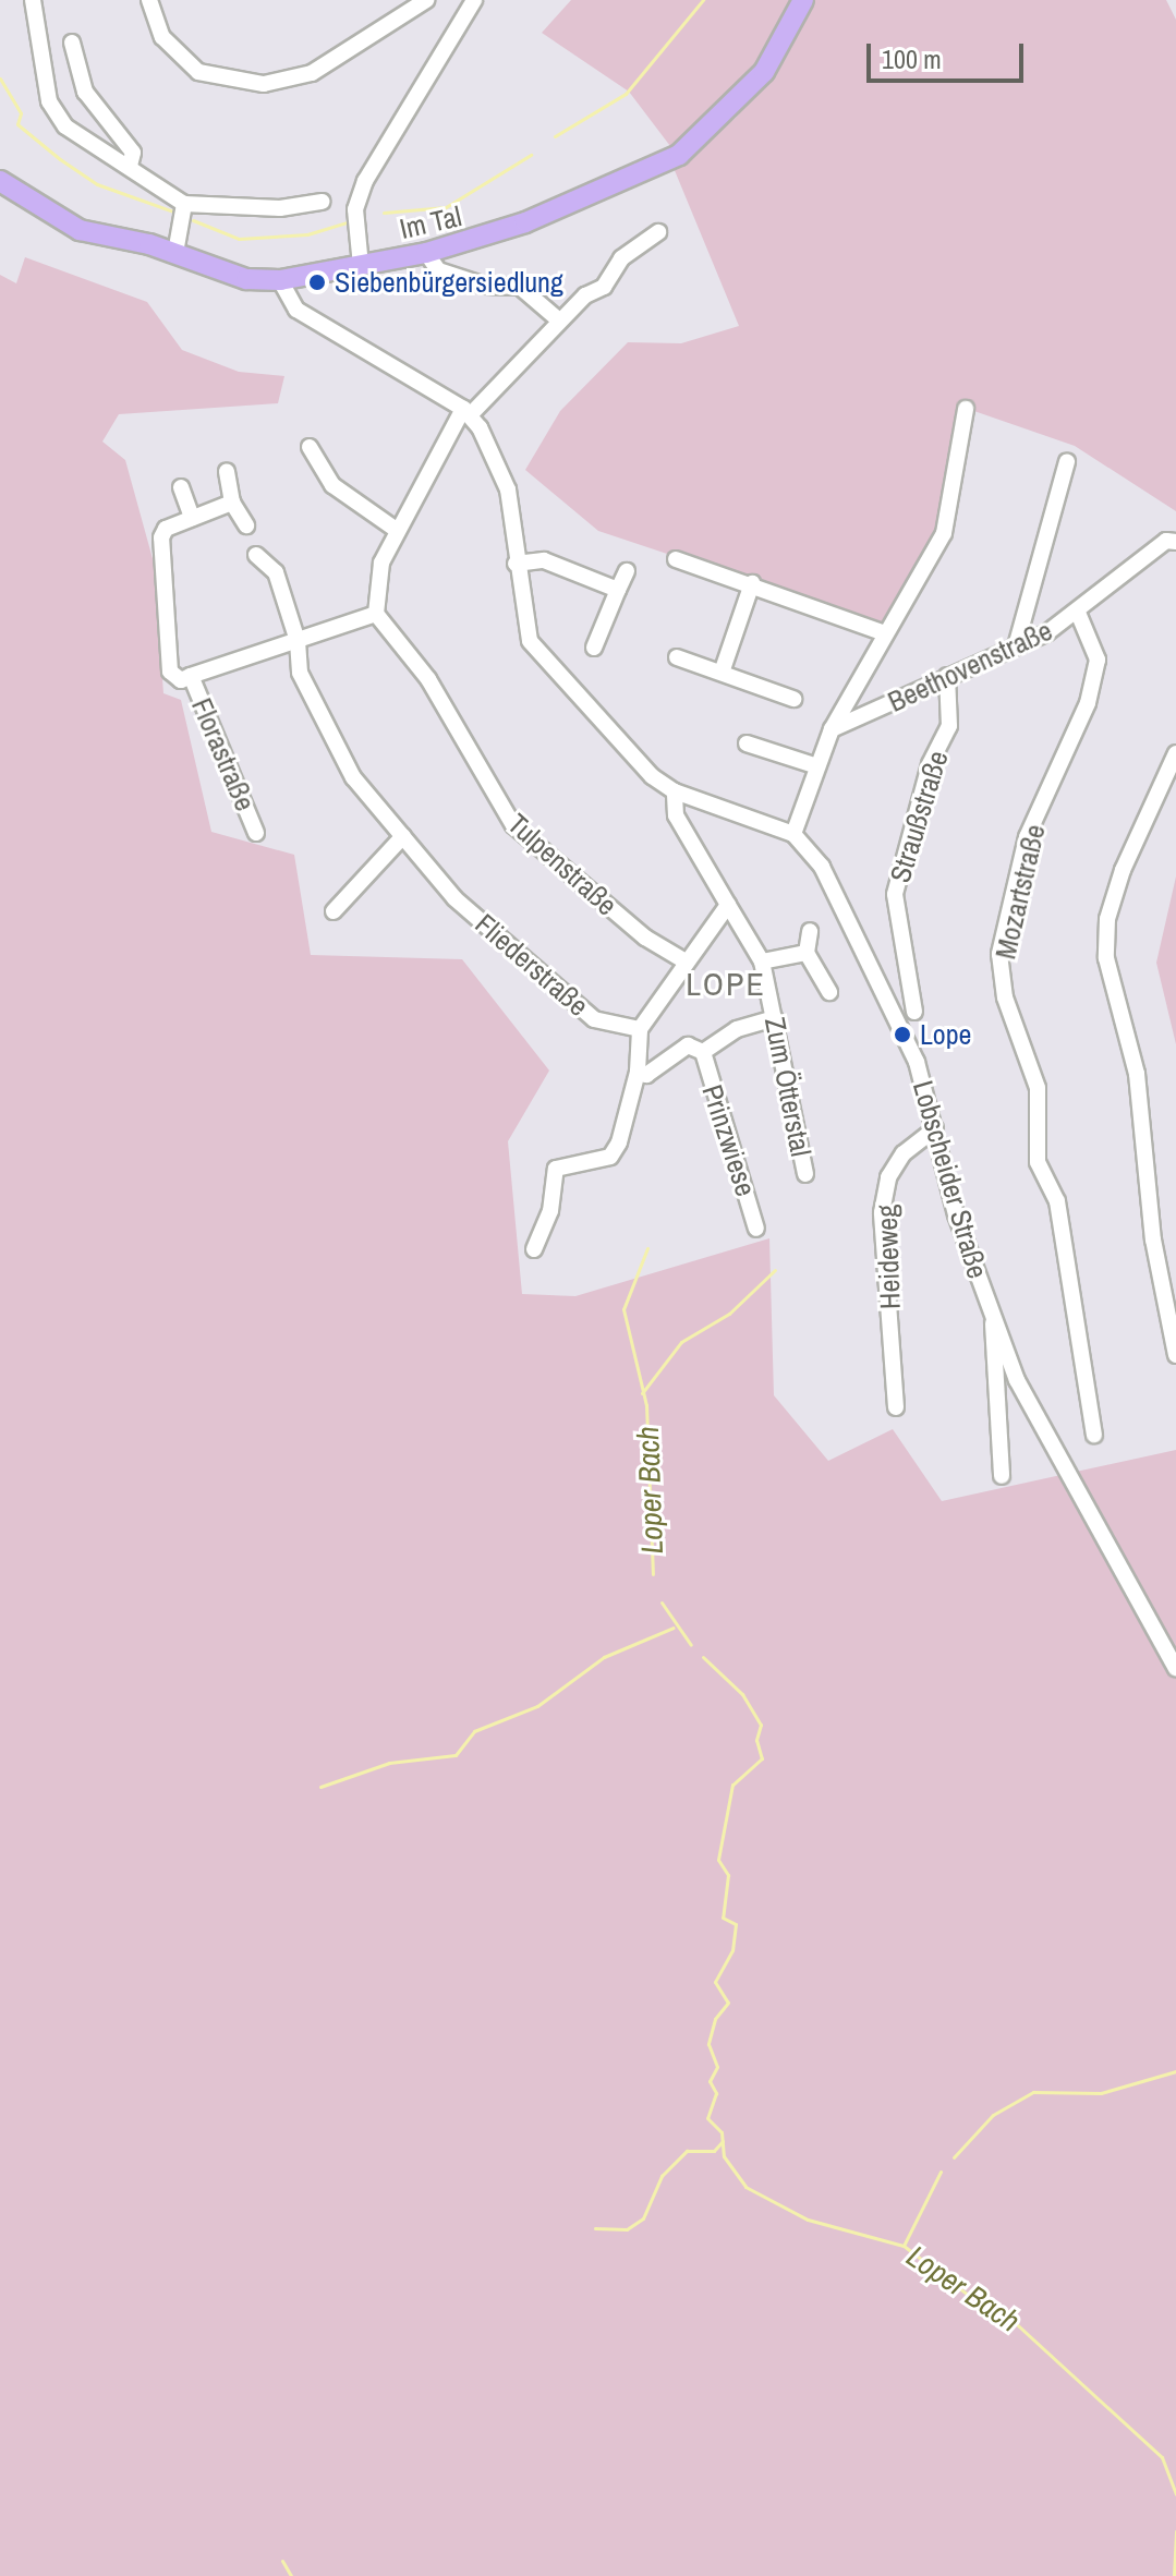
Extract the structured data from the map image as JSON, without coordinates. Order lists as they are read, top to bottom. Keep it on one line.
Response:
{"streets":{"main road":["Im Tal"],"street":["Beethovenstraße","Florastraße","Straußstraße","Tulpenstraße","Mozartstraße","Fliederstraße","Zum Ötterstal","Prinzwiese","Lobscheider Straße","Heideweg"]},"crossings":[["Im Tal","Lobscheider Straße"],["Beethovenstraße","Straußstraße"],["Beethovenstraße","Mozartstraße"],["Florastraße","Tulpenstraße"],["Florastraße","Fliederstraße"],["Lobscheider Straße","Heideweg"]],"districts":["LOPE"],"water":["Loper Bach"],"places":["Siebenbürgersiedlung","Lope"],"scale_bar":"100 m"}
